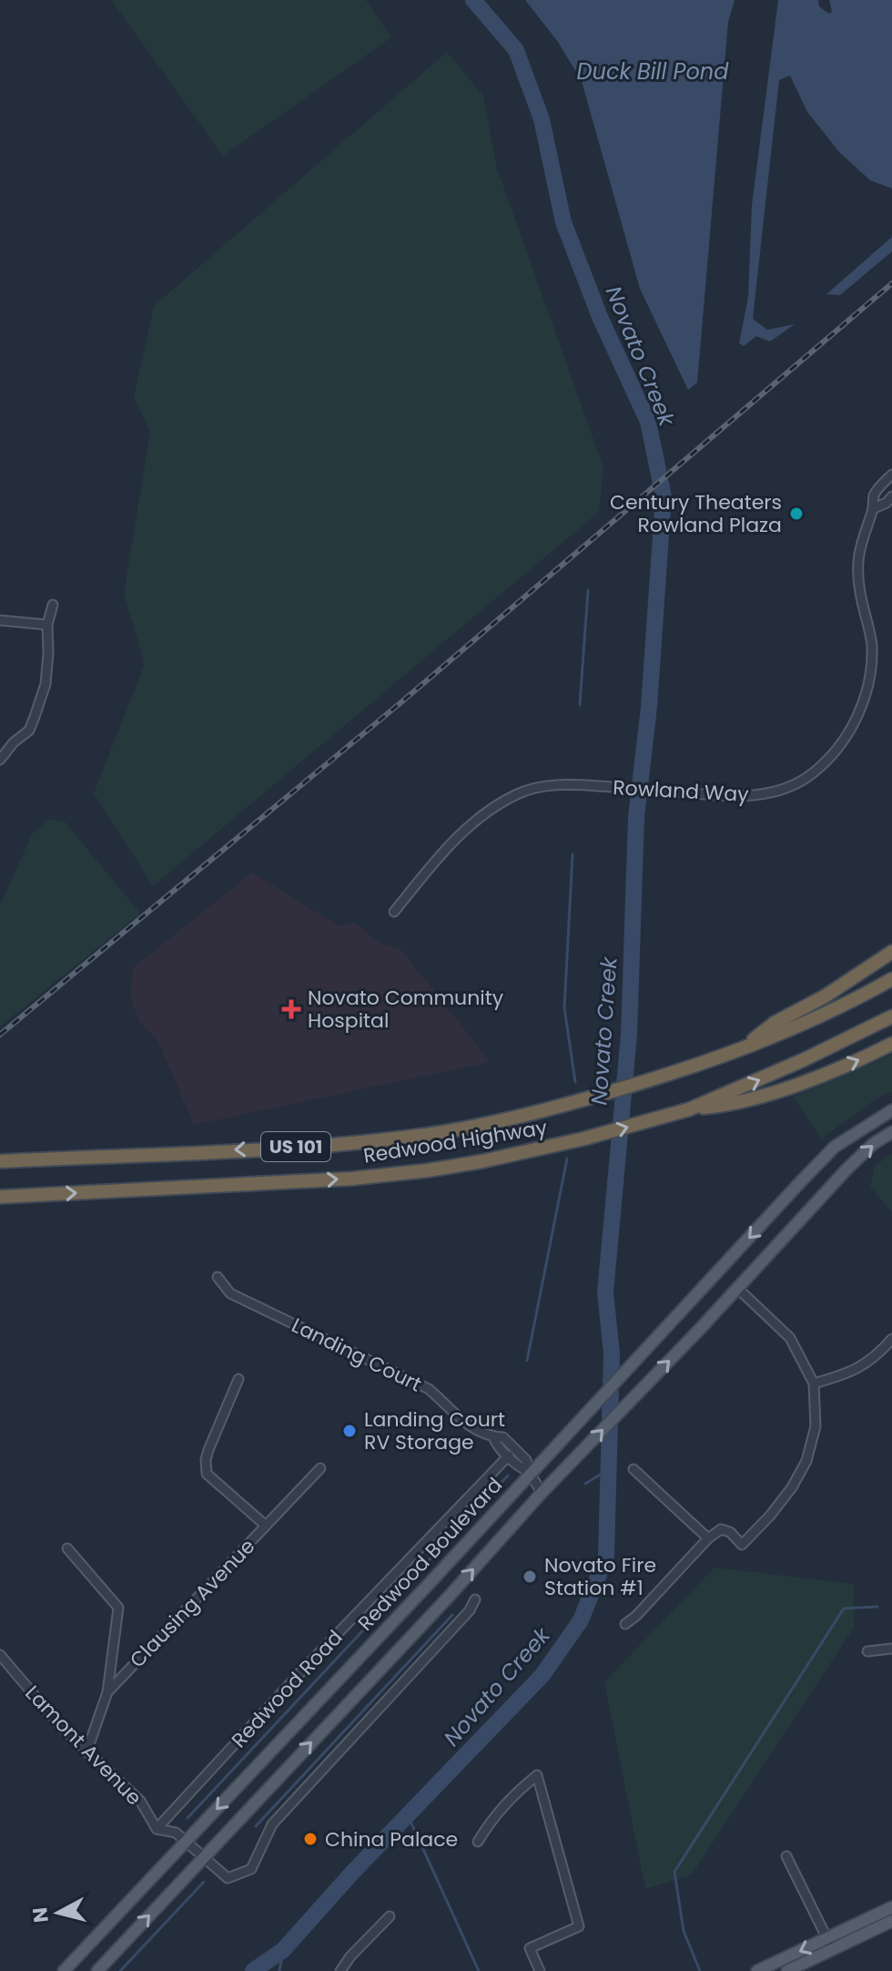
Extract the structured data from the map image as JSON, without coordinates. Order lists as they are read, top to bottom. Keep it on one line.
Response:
{"streets":{"highway":["Redwood Highway","US 101"],"main road":["Redwood Boulevard"],"street":["Rowland Way","Landing Court","Clausing Avenue","Redwood Road","Lamont Avenue"]},"crossings":[["Landing Court","Redwood Boulevard"],["Landing Court","Redwood Road"],["Clausing Avenue","Lamont Avenue"],["Redwood Road","Lamont Avenue"]],"water":["Duck Bill Pond","Novato Creek"],"places":{"other":["Century Theaters Rowland Plaza","Landing Court RV Storage","Novato Fire Station #1","China Palace"],"health":["Novato Community Hospital"]},"north":"left"}
